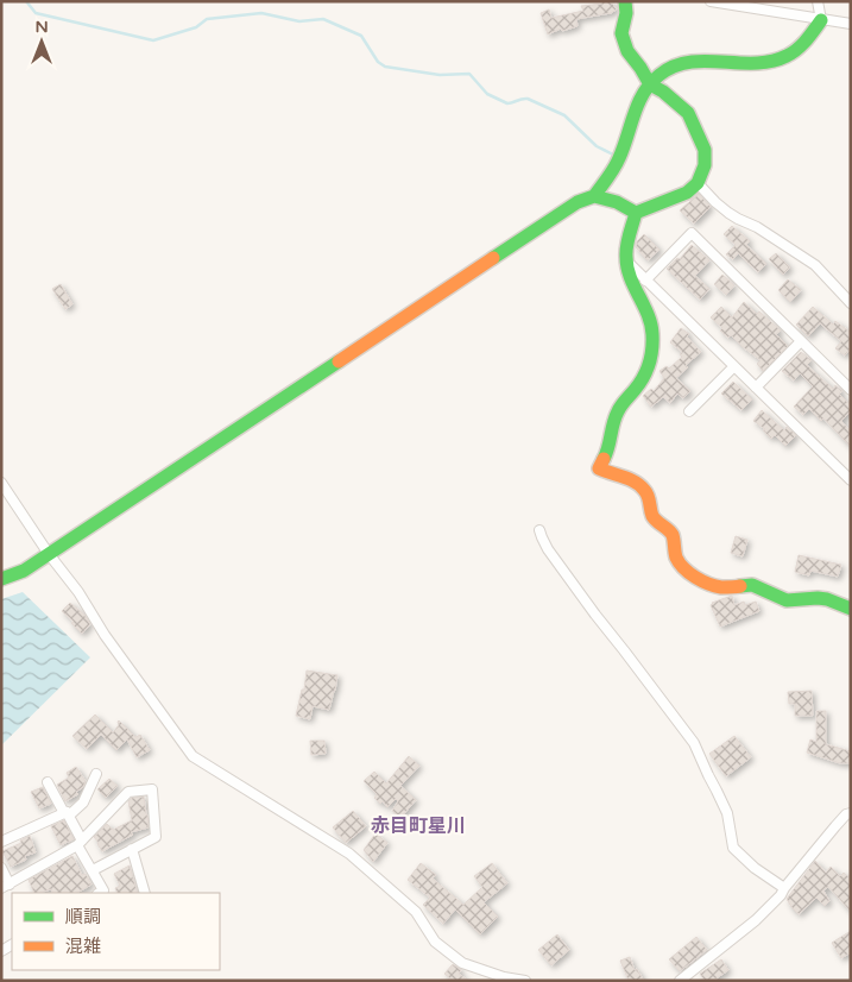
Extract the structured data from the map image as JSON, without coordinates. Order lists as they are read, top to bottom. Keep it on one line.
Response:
{"districts":["赤目町星川"],"legend":["順調","混雑"],"north":"top"}
